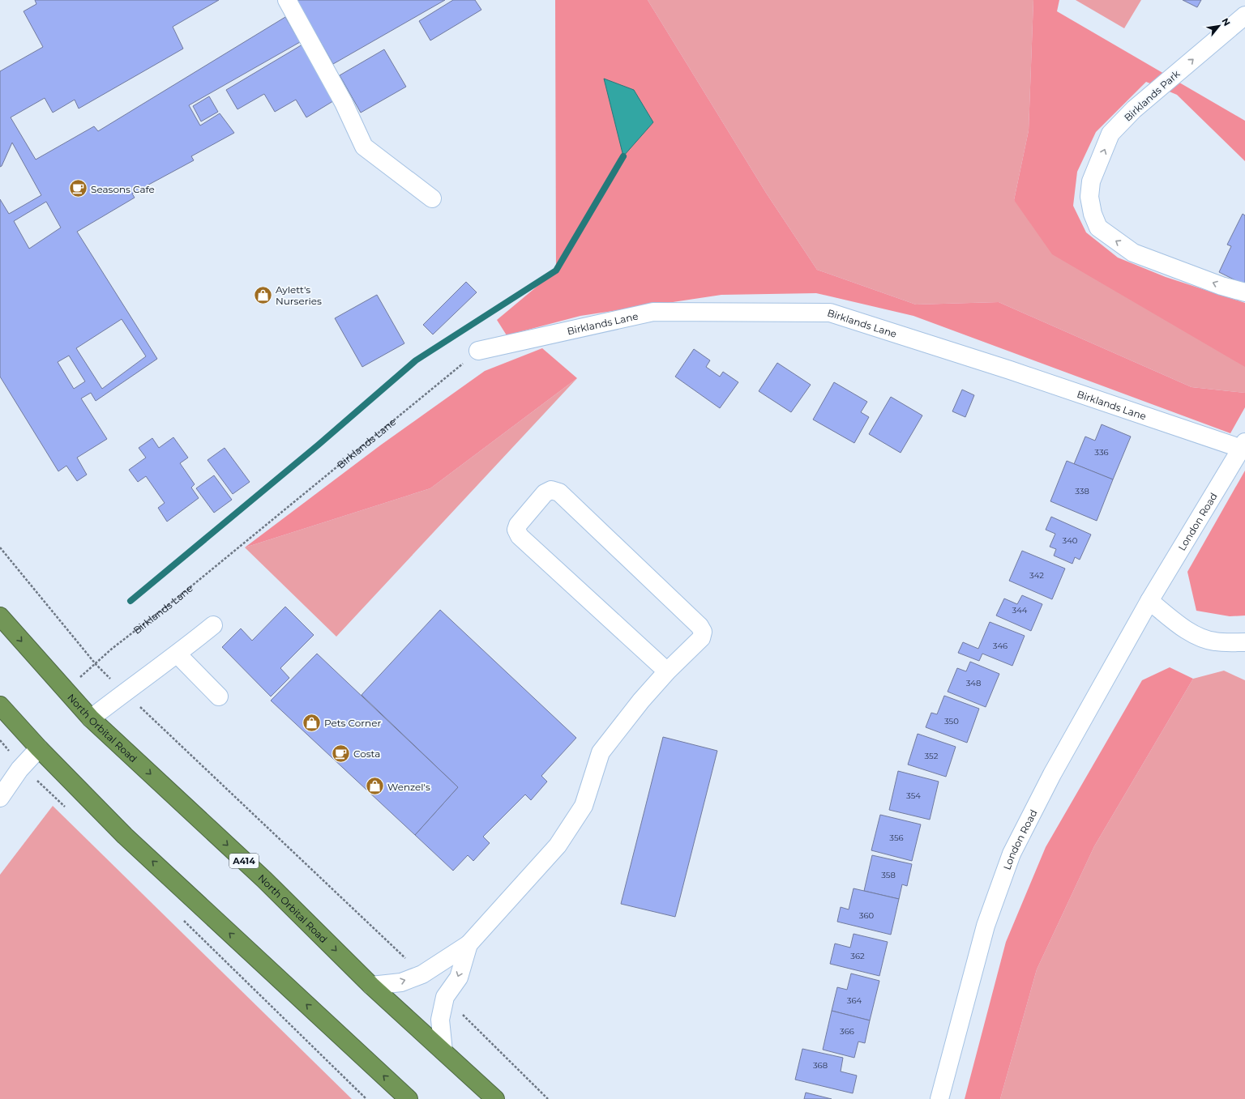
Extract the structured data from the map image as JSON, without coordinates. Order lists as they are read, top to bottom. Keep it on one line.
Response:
{"streets":{"highway":["North Orbital Road","A414"],"street":["Birklands Park","Birklands Lane","London Road"]},"crossings":[["Birklands Lane","London Road"],["Birklands Lane","North Orbital Road"]],"places":{"cafe":["Seasons Cafe","Costa"],"shop":["Aylett's Nurseries","Pets Corner","Wenzel's"]},"house_numbers":["336","338","340","342","344","346","348","350","352","354","356","358","360","362","364","366","368"],"north":"top right"}
